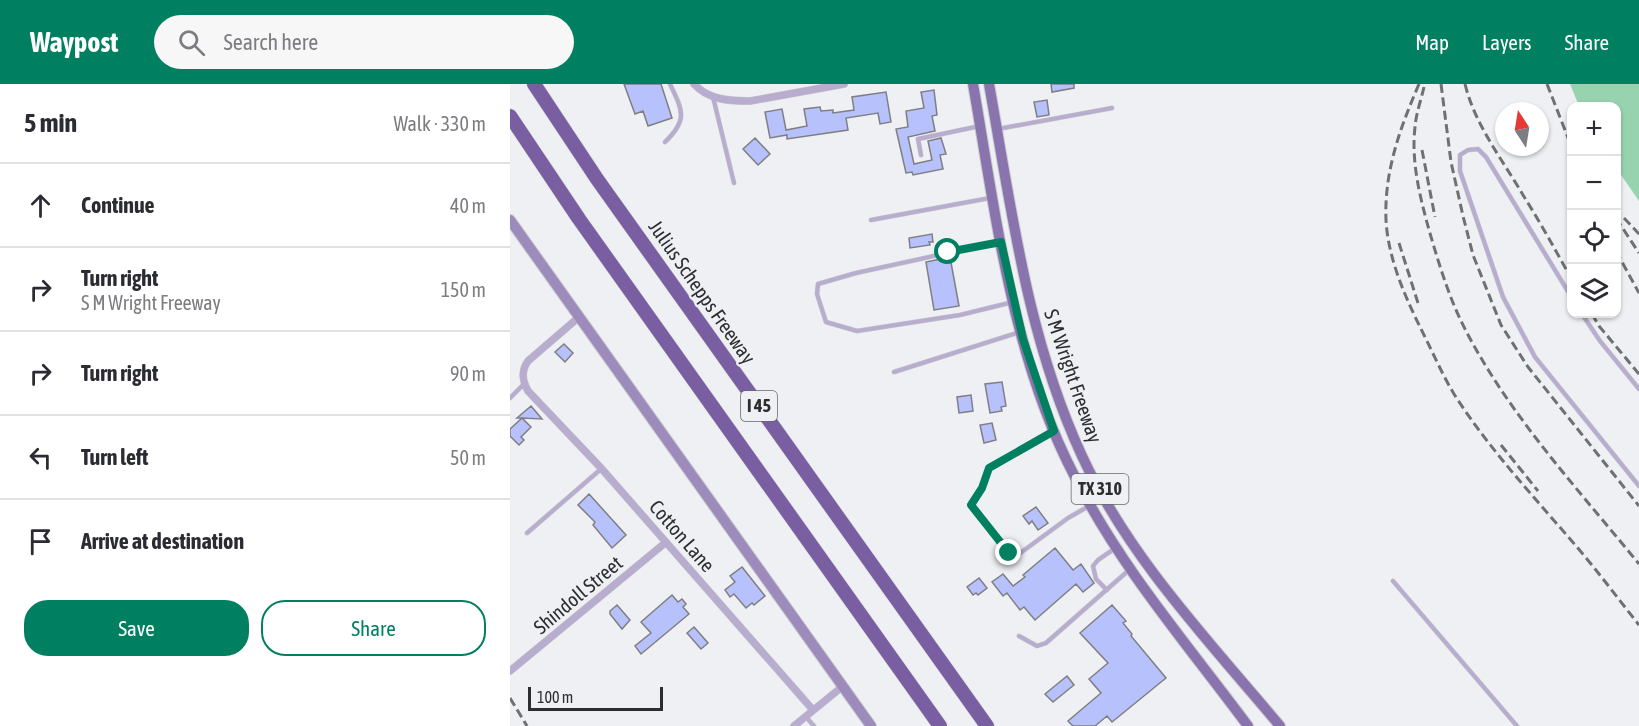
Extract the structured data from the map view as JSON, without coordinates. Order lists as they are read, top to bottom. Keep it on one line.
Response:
{"streets":{"highway":["Julius Schepps Freeway","I 45"],"main road":["S M Wright Freeway","TX 310"],"street":["Cotton Lane","Shindoll Street"]},"crossings":[["Cotton Lane","Shindoll Street"]],"scale_bar":"100 m","north":"top","page":{"header":"Waypost","search":"Search here","nav":["Map","Layers","Share"],"heading":["5 min","Walk · 330 m"],"map_buttons":["+","−"],"list":[["Continue","40 m"],["Turn right","S M Wright Freeway","150 m"],["Turn right","90 m"],["Turn left","50 m"],"Arrive at destination"],"buttons":["Save","Share"],"scale":"100 m"}}
